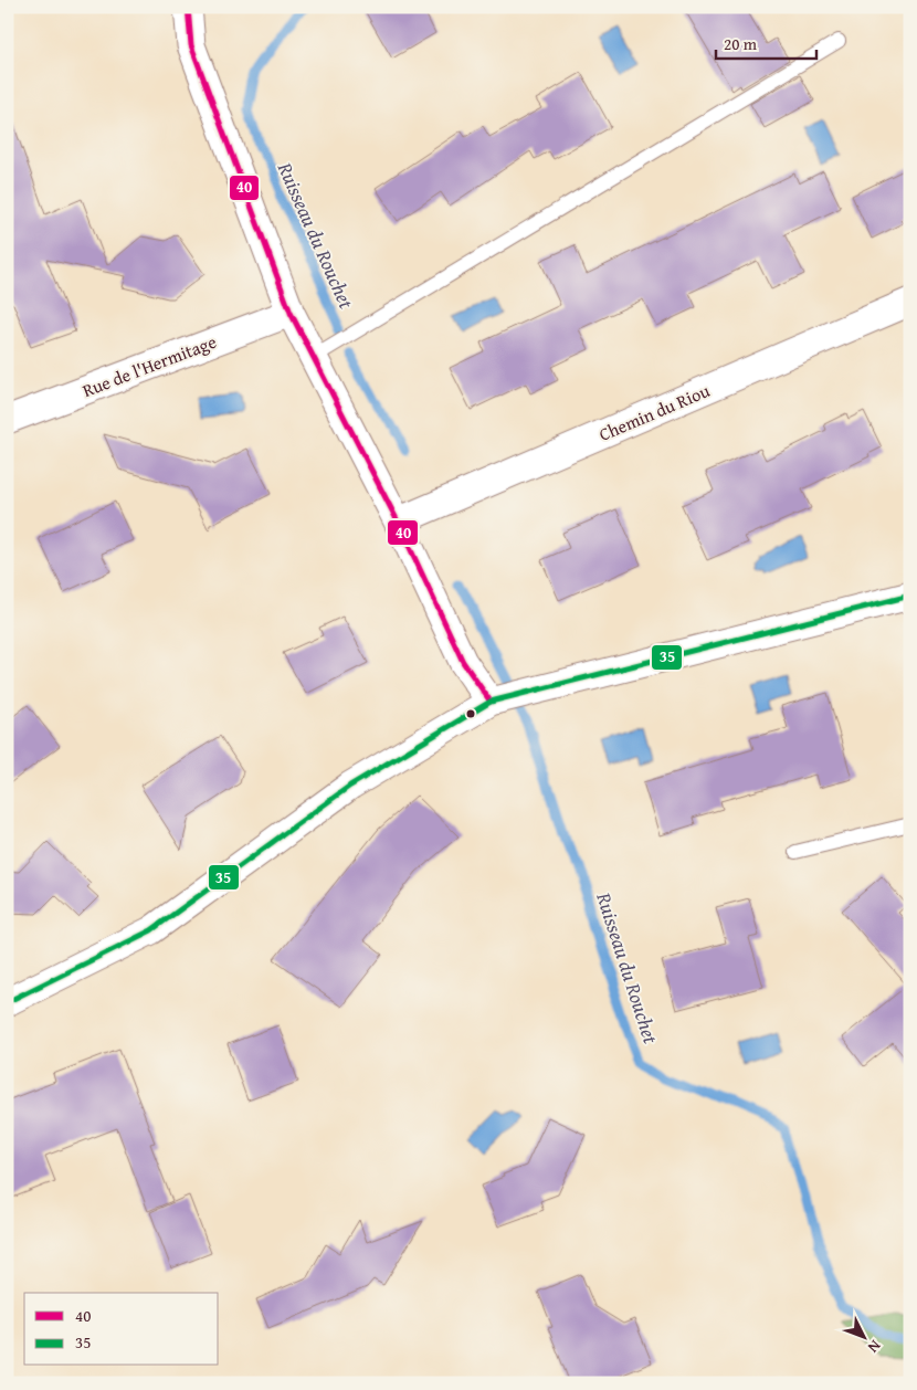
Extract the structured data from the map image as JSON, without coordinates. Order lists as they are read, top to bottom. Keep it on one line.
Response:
{"streets":{"street":["Rue de l'Hermitage","Chemin du Riou"]},"water":["Ruisseau du Rouchet"],"lines":["transit line 40","transit line 35"],"legend":["40","35"],"scale_bar":"20 m","north":"bottom right"}
